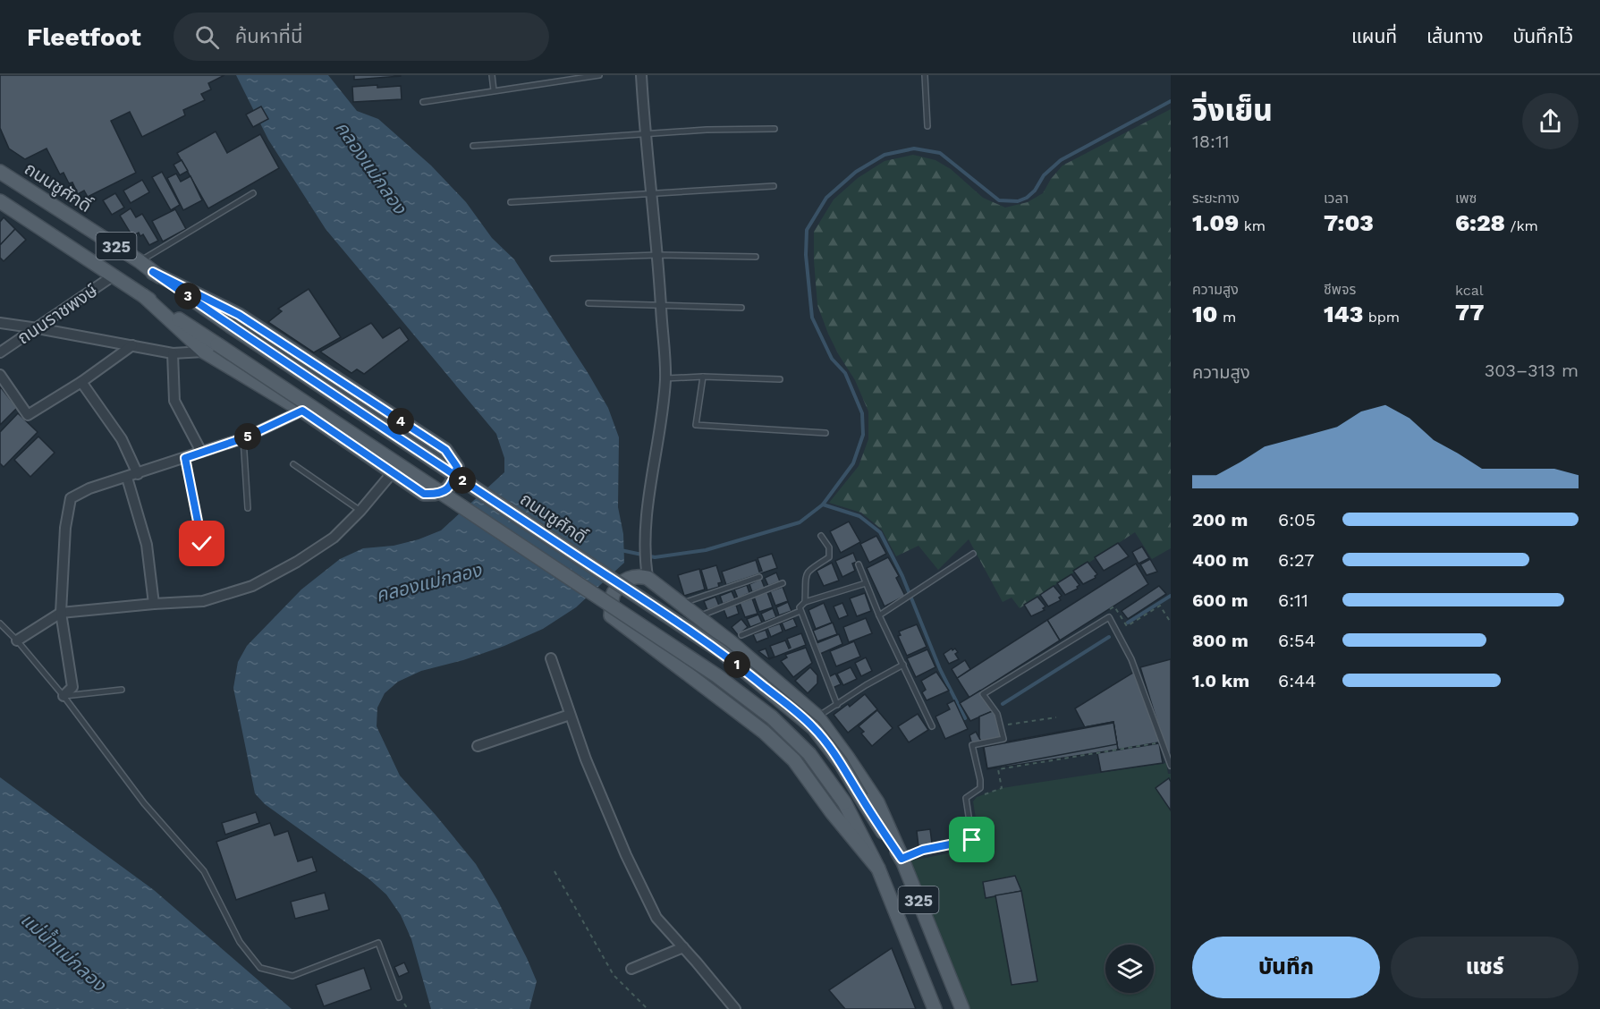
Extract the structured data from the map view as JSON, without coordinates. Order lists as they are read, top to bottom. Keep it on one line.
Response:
{"streets":{"main road":["ถนนชูศักดิ์","325"],"street":["ถนนราชพงษ์"]},"crossings":[["325","ถนนราชพงษ์"]],"water":["คลองแม่กลอง","แม่น้ำแม่กลอง"],"page":{"header":"Fleetfoot","search":"ค้นหาที่นี่","nav":["แผนที่","เส้นทาง","บันทึกไว้"],"heading":["วิ่งเย็น","18:11"],"stats":[["ระยะทาง","1.09 km"],["เวลา","7:03"],["เพซ","6:28 /km"],["ความสูง","10 m"],["ชีพจร","143 bpm"],["kcal","77"]],"pins":["3","4","5","2","1"],"chart":["ความสูง","303–313 m"],"list":[{"name":"200 m","note":"6:05"},{"name":"400 m","note":"6:27"},{"name":"600 m","note":"6:11"},{"name":"800 m","note":"6:54"},{"name":"1.0 km","note":"6:44"}],"buttons":["บันทึก","แชร์"]}}
